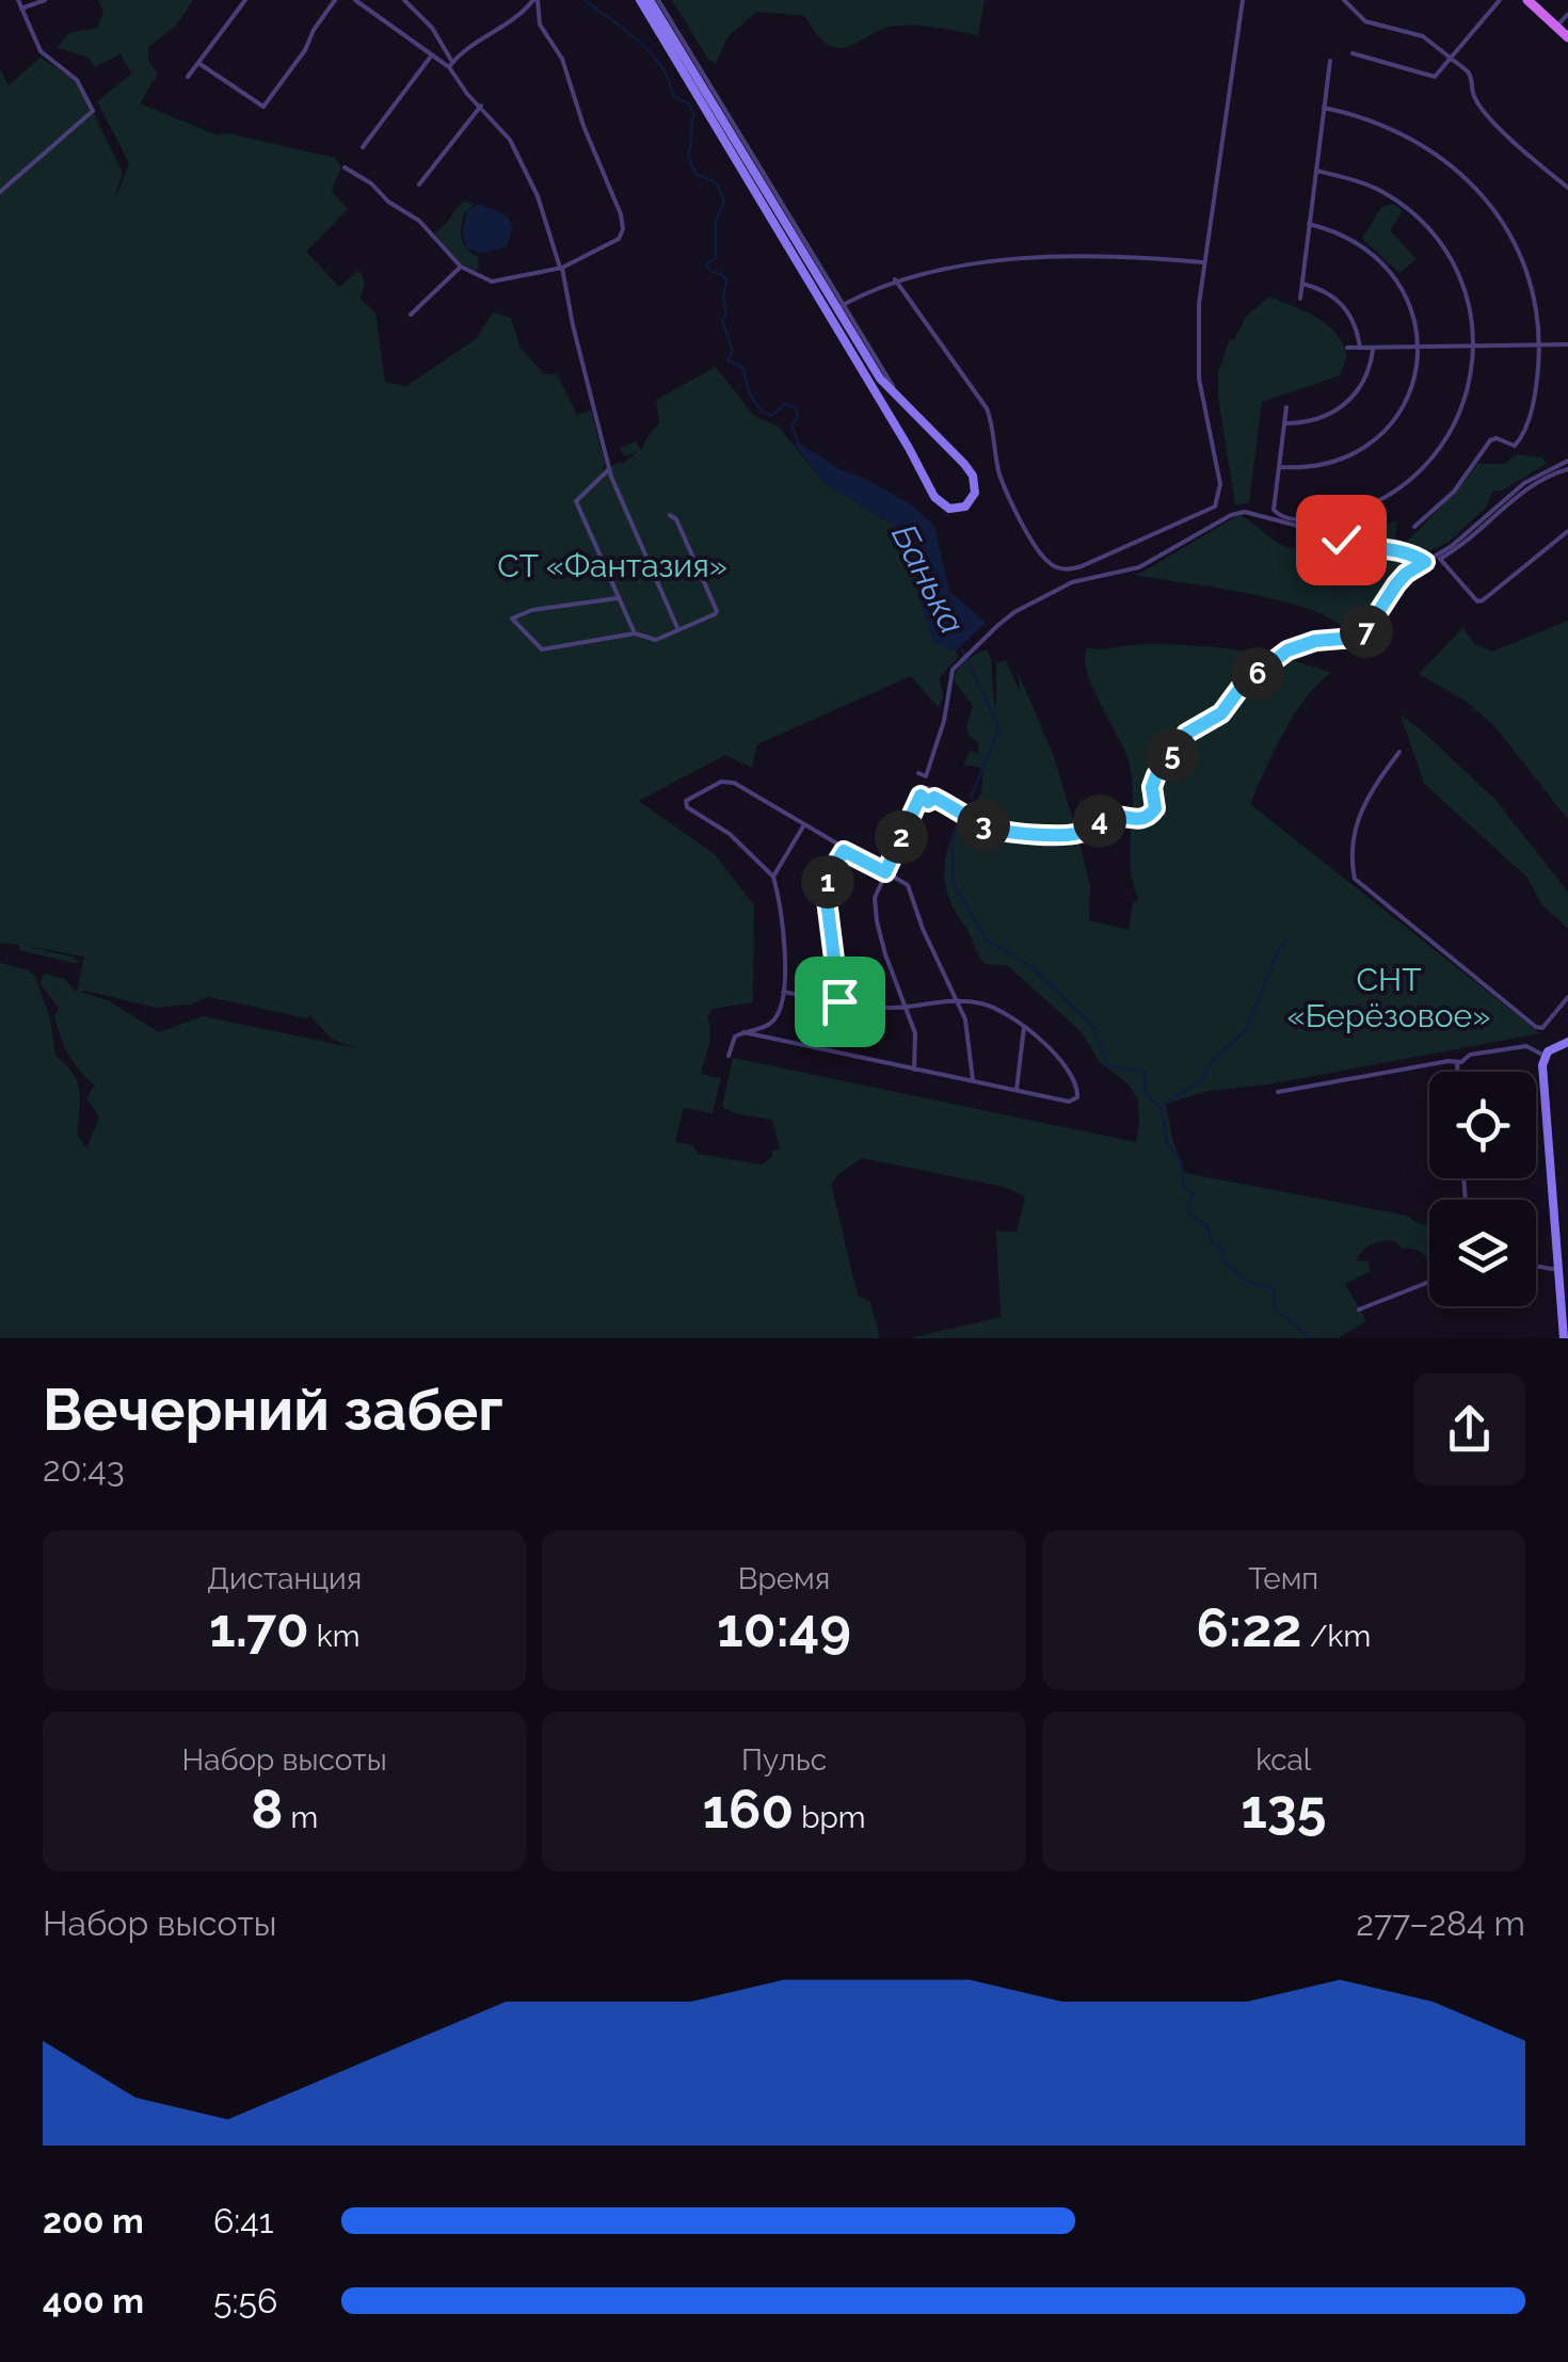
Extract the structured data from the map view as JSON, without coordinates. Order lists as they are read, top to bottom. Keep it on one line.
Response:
{"water":["Банька"],"parks":["СТ «Фантазия»","СНТ «Берёзовое»"],"page":{"pins":["7","6","5","4","3","2","1"],"heading":["Вечерний забег","20:43"],"stats":[["Дистанция","1.70 km"],["Время","10:49"],["Темп","6:22 /km"],["Набор высоты","8 m"],["Пульс","160 bpm"],["kcal","135"]],"chart":["Набор высоты","277–284 m"],"list":[{"name":"200 m","note":"6:41"},{"name":"400 m","note":"5:56"}]}}
